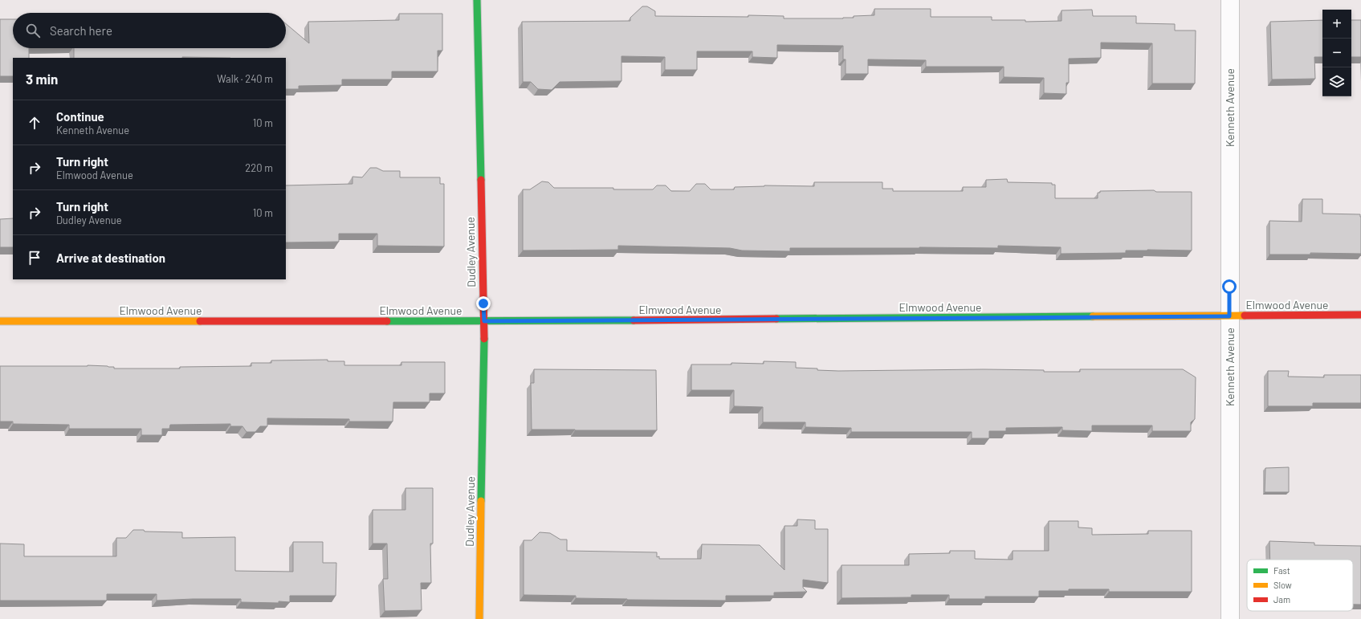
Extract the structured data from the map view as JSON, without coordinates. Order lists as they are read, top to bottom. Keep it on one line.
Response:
{"streets":{"street":["Kenneth Avenue","Dudley Avenue","Elmwood Avenue"]},"crossings":[["Kenneth Avenue","Elmwood Avenue"],["Dudley Avenue","Elmwood Avenue"]],"legend":["Fast","Slow","Jam"],"page":{"map_buttons":["+","−"],"search":"Search here","heading":["3 min","Walk · 240 m"],"list":[["Continue","Kenneth Avenue","10 m"],["Turn right","Elmwood Avenue","220 m"],["Turn right","Dudley Avenue","10 m"],"Arrive at destination"]}}
